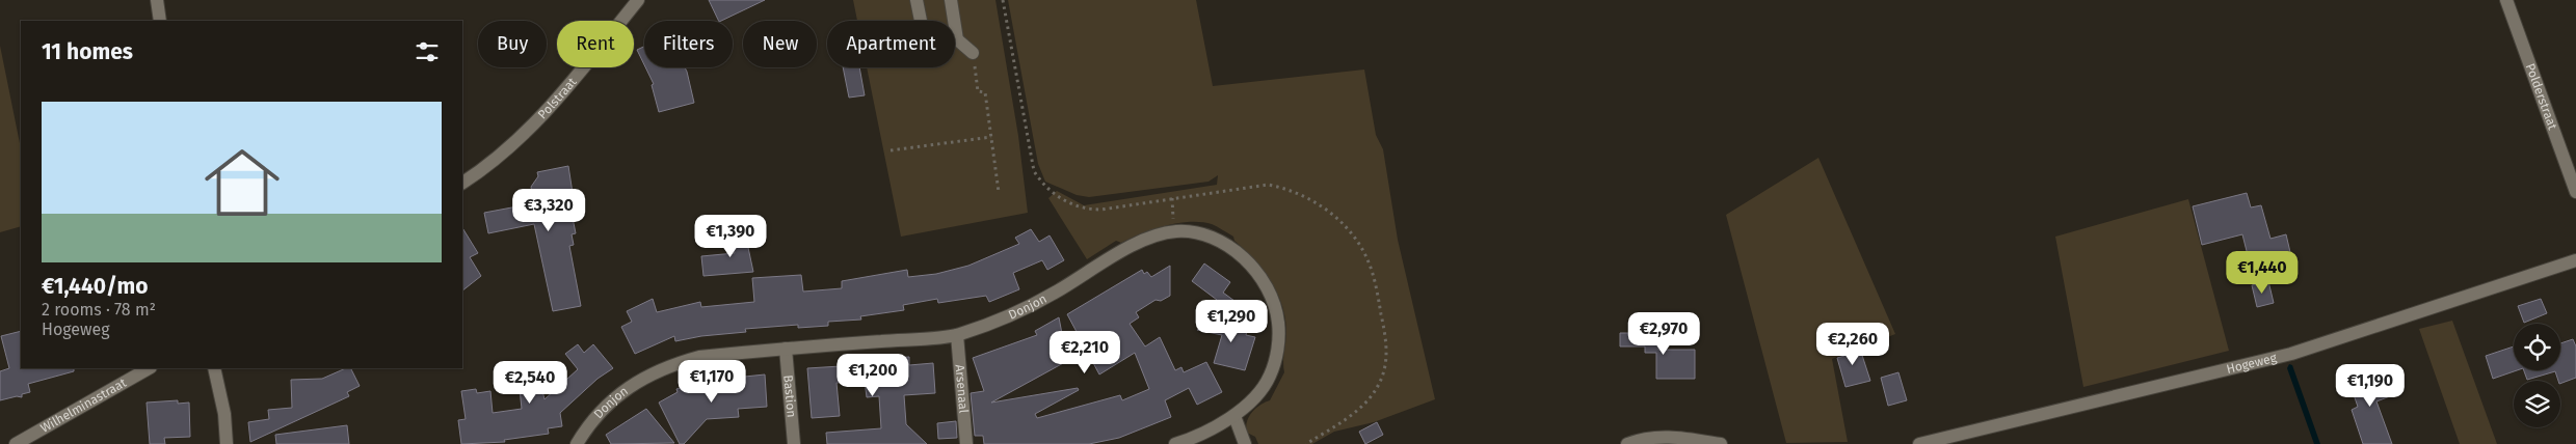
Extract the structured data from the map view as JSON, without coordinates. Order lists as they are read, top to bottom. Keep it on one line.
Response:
{"streets":{"street":["Polderstraat","Polstraat","Donjon","Hogeweg","Arsenaal","Bastion","Wilhelminastraat"]},"crossings":[["Donjon","Arsenaal"],["Donjon","Bastion"]],"page":{"chip":["Buy","Rent","Filters","New","Apartment"],"heading":"11 homes","list":[{"name":"€1,440/mo","note":"2 rooms · 78 m² · Hogeweg"}],"price":["€3,320","€1,390","€1,440","€1,290","€2,970","€2,260","€2,210","€1,200","€1,170","€2,540","€1,190"]}}
